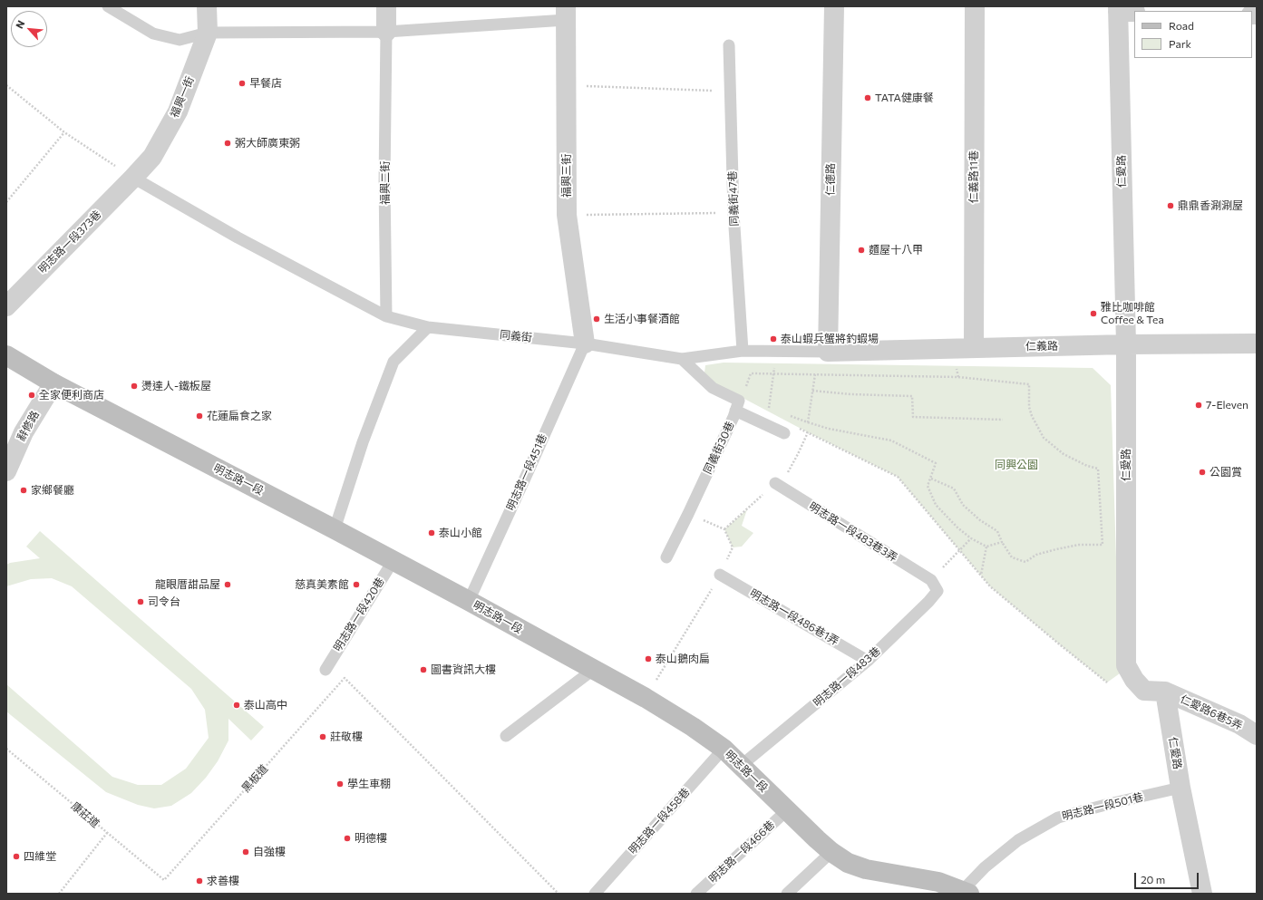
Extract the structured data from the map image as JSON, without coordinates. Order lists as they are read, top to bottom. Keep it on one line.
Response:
{"streets":{"main road":["明志路一段"],"street":["福興一街","仁愛路","福興三街","仁義路11巷","仁德路","福興二街","明志路一段373巷","仁義路","辭修路","仁愛路6巷5弄"],"lane":["同義街47巷","同義街","同義街30巷","明志路一段451巷","明志路一段483巷3弄","明志路一段420巷","明志路一段486巷1弄","明志路一段483巷","明志路一段501巷","明志路一段458巷","明志路一段466巷"],"path":["黑板道","康莊道"]},"crossings":[["福興一街","明志路一段373巷"],["仁愛路","仁義路"],["仁愛路","仁愛路6巷5弄"],["仁愛路","明志路一段501巷"],["福興三街","同義街"],["福興三街","明志路一段451巷"],["仁義路11巷","仁義路"],["仁德路","同義街"],["仁德路","仁義路"],["同義街47巷","同義街"],["同義街","仁義路"],["同義街","同義街30巷"],["同義街","明志路一段451巷"],["辭修路","明志路一段"],["明志路一段451巷","明志路一段"],["明志路一段","明志路一段420巷"],["明志路一段","明志路一段483巷"],["明志路一段","明志路一段501巷"],["明志路一段","明志路一段458巷"],["明志路一段","明志路一段466巷"],["明志路一段483巷3弄","明志路一段483巷"],["明志路一段486巷1弄","明志路一段483巷"],["黑板道","康莊道"]],"parks":["同興公園"],"places":["早餐店","TATA健康餐","粥大師廣東粥","鼎鼎香涮涮屋","麵屋十八甲","雅比咖啡館 Coffee & Tea","生活小事餐酒館","泰山蝦兵蟹將釣蝦場","燙達人-鐵板屋","全家便利商店","7-Eleven","花蓮扁食之家","公園賞","家鄉餐廳","泰山小館","龍眼厝甜品屋","慈真美素館","司令台","泰山鵝肉扁","圖書資訊大樓","泰山高中","莊敬樓","學生車棚","明德樓","自強樓","四維堂","求善樓"],"legend":["Road","Park"],"scale_bar":"20 m","north":"top left"}
